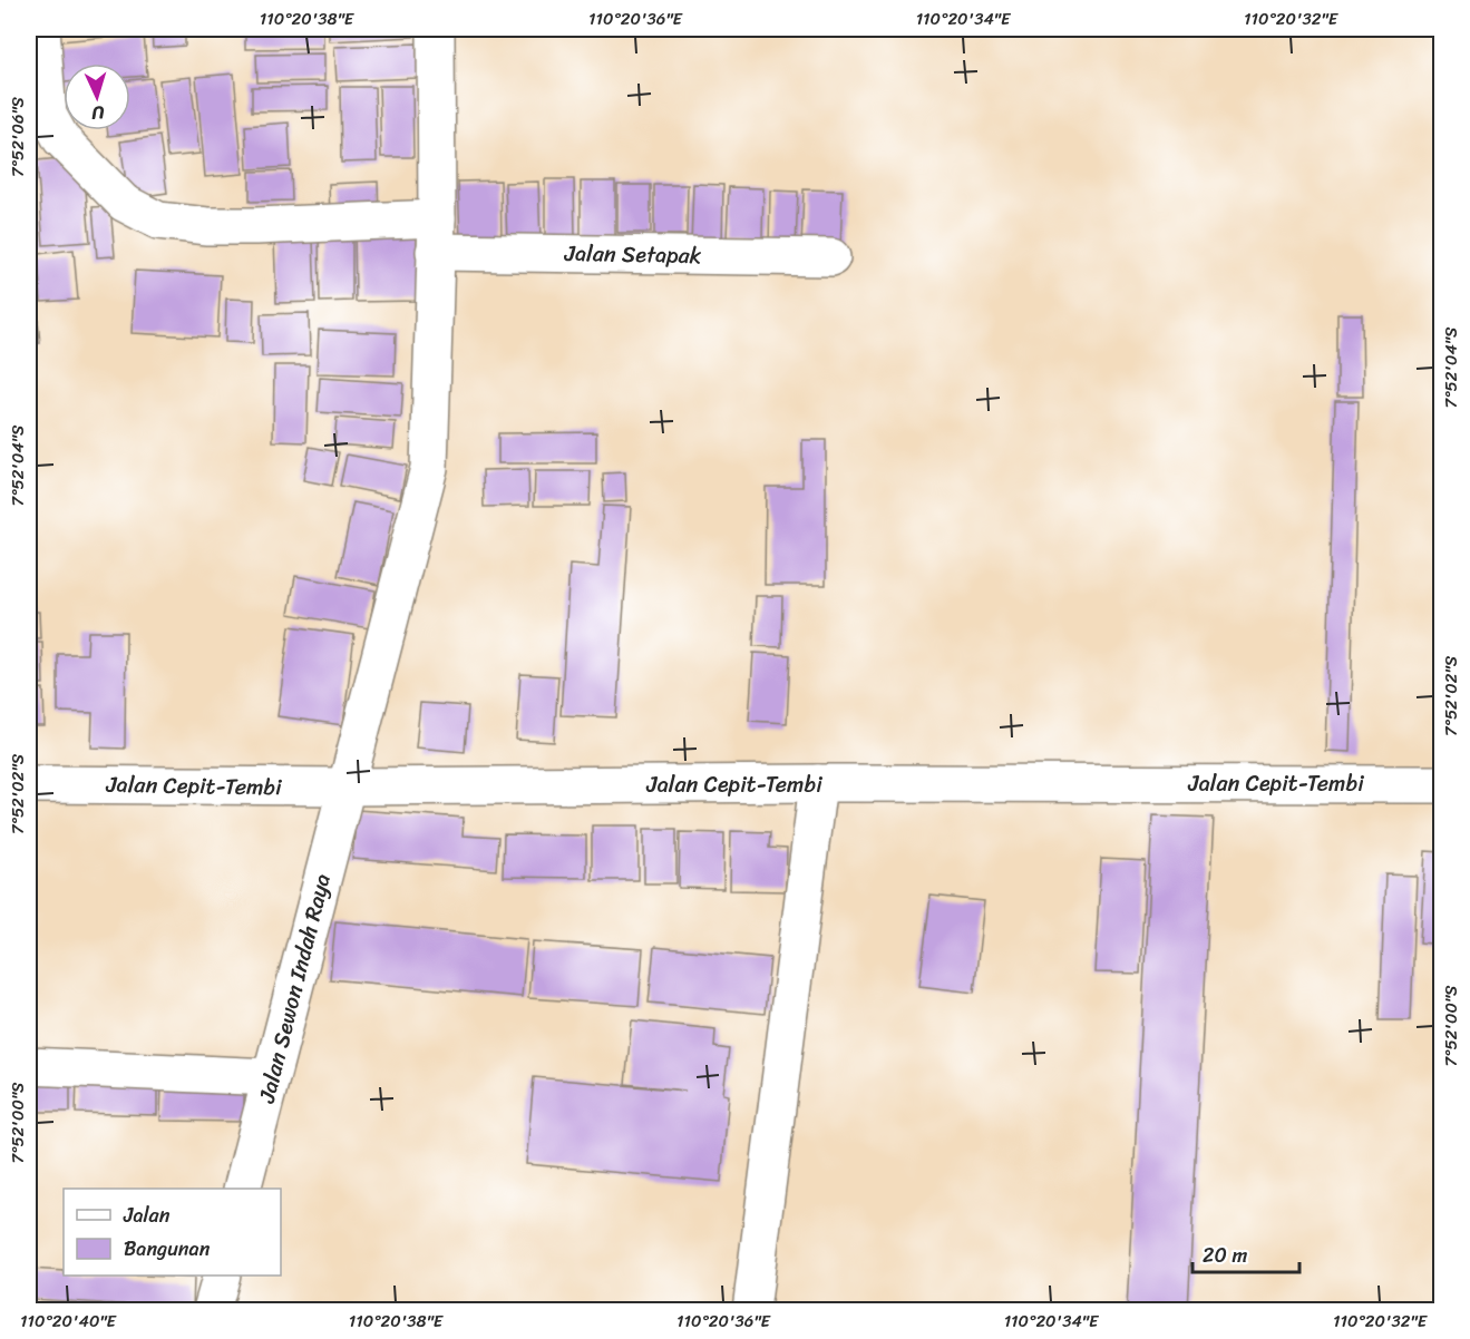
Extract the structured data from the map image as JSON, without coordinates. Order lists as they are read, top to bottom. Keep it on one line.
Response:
{"streets":{"street":["Jalan Setapak","Jalan Cepit-Tembi","Jalan Sewon Indah Raya"]},"crossings":[["Jalan Setapak","Jalan Sewon Indah Raya"],["Jalan Cepit-Tembi","Jalan Sewon Indah Raya"]],"legend":["Jalan","Bangunan"],"scale_bar":"20 m","north":"bottom","coordinates":["110°20'38\"E","110°20'36\"E","110°20'34\"E","110°20'32\"E","7°52'06\"S","7°52'04\"S","7°52'02\"S","7°52'00\"S","110°20'40\"E"]}
